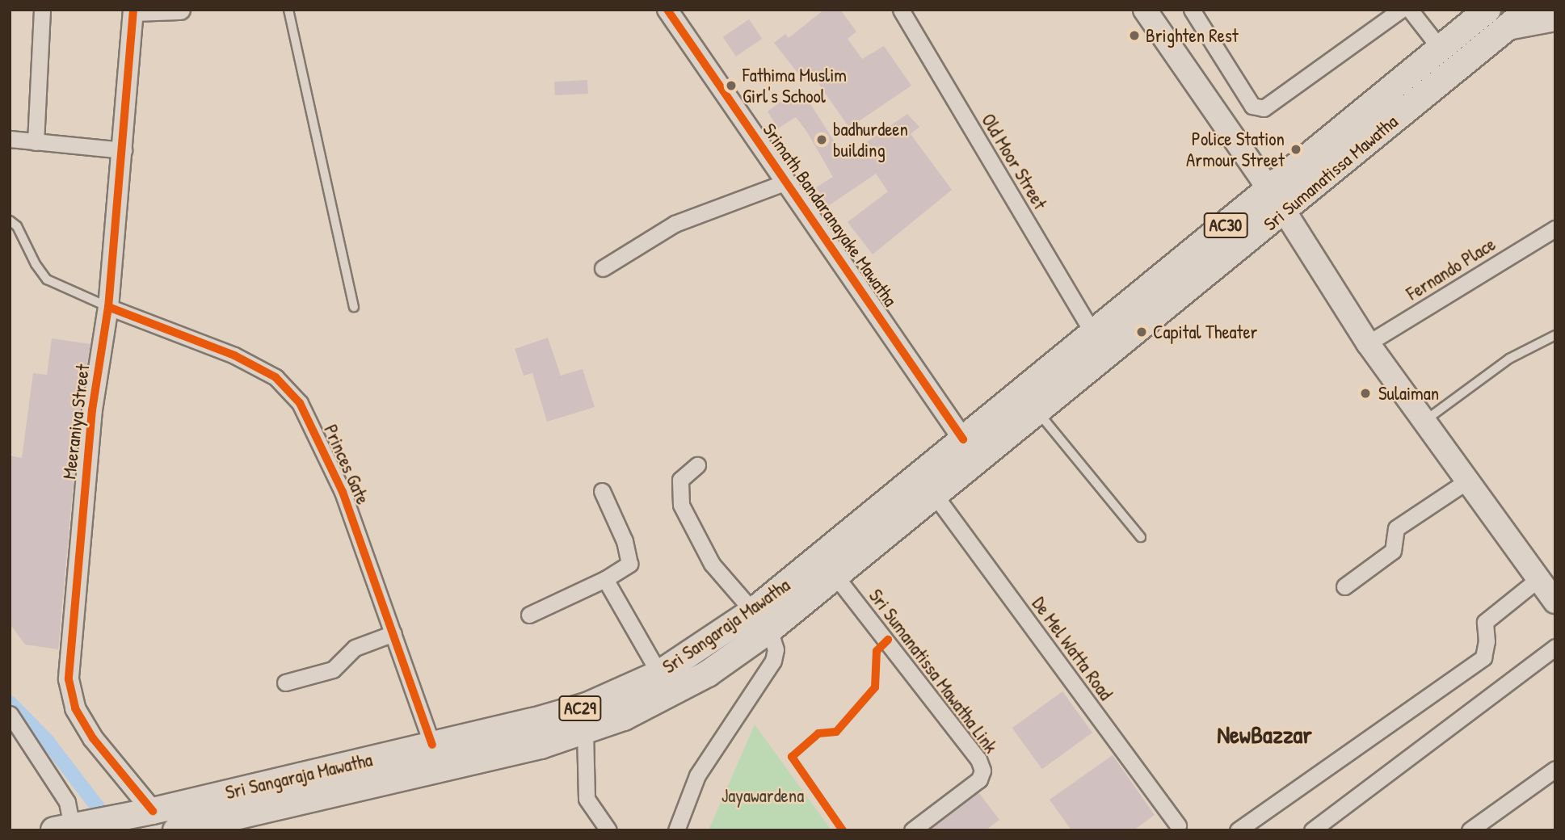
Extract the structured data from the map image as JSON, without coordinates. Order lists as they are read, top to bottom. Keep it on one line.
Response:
{"streets":{"main road":["Sri Sumanatissa Mawatha","AC30","Sri Sangaraja Mawatha","AC29"],"street":["Old Moor Street","Srimath Bandaranayake Mawatha","Fernando Place","Meeraniya Street","Princes Gate","De Mel Watta Road","Sri Sumanatissa Mawatha Link"]},"crossings":[["Old Moor Street","AC30"],["Sri Sumanatissa Mawatha","Sri Sangaraja Mawatha"],["Srimath Bandaranayake Mawatha","AC30"],["Srimath Bandaranayake Mawatha","Sri Sangaraja Mawatha"],["AC30","Sri Sangaraja Mawatha"],["Meeraniya Street","Princes Gate"],["Meeraniya Street","Sri Sangaraja Mawatha"],["Princes Gate","Sri Sangaraja Mawatha"],["Sri Sangaraja Mawatha","De Mel Watta Road"],["Sri Sangaraja Mawatha","Sri Sumanatissa Mawatha Link"]],"districts":["NewBazzar"],"parks":["Jayawardena"],"places":["Brighten Rest","Fathima Muslim Girl's School","badhurdeen building","Police Station Armour Street","Capital Theater","Sulaiman"]}
